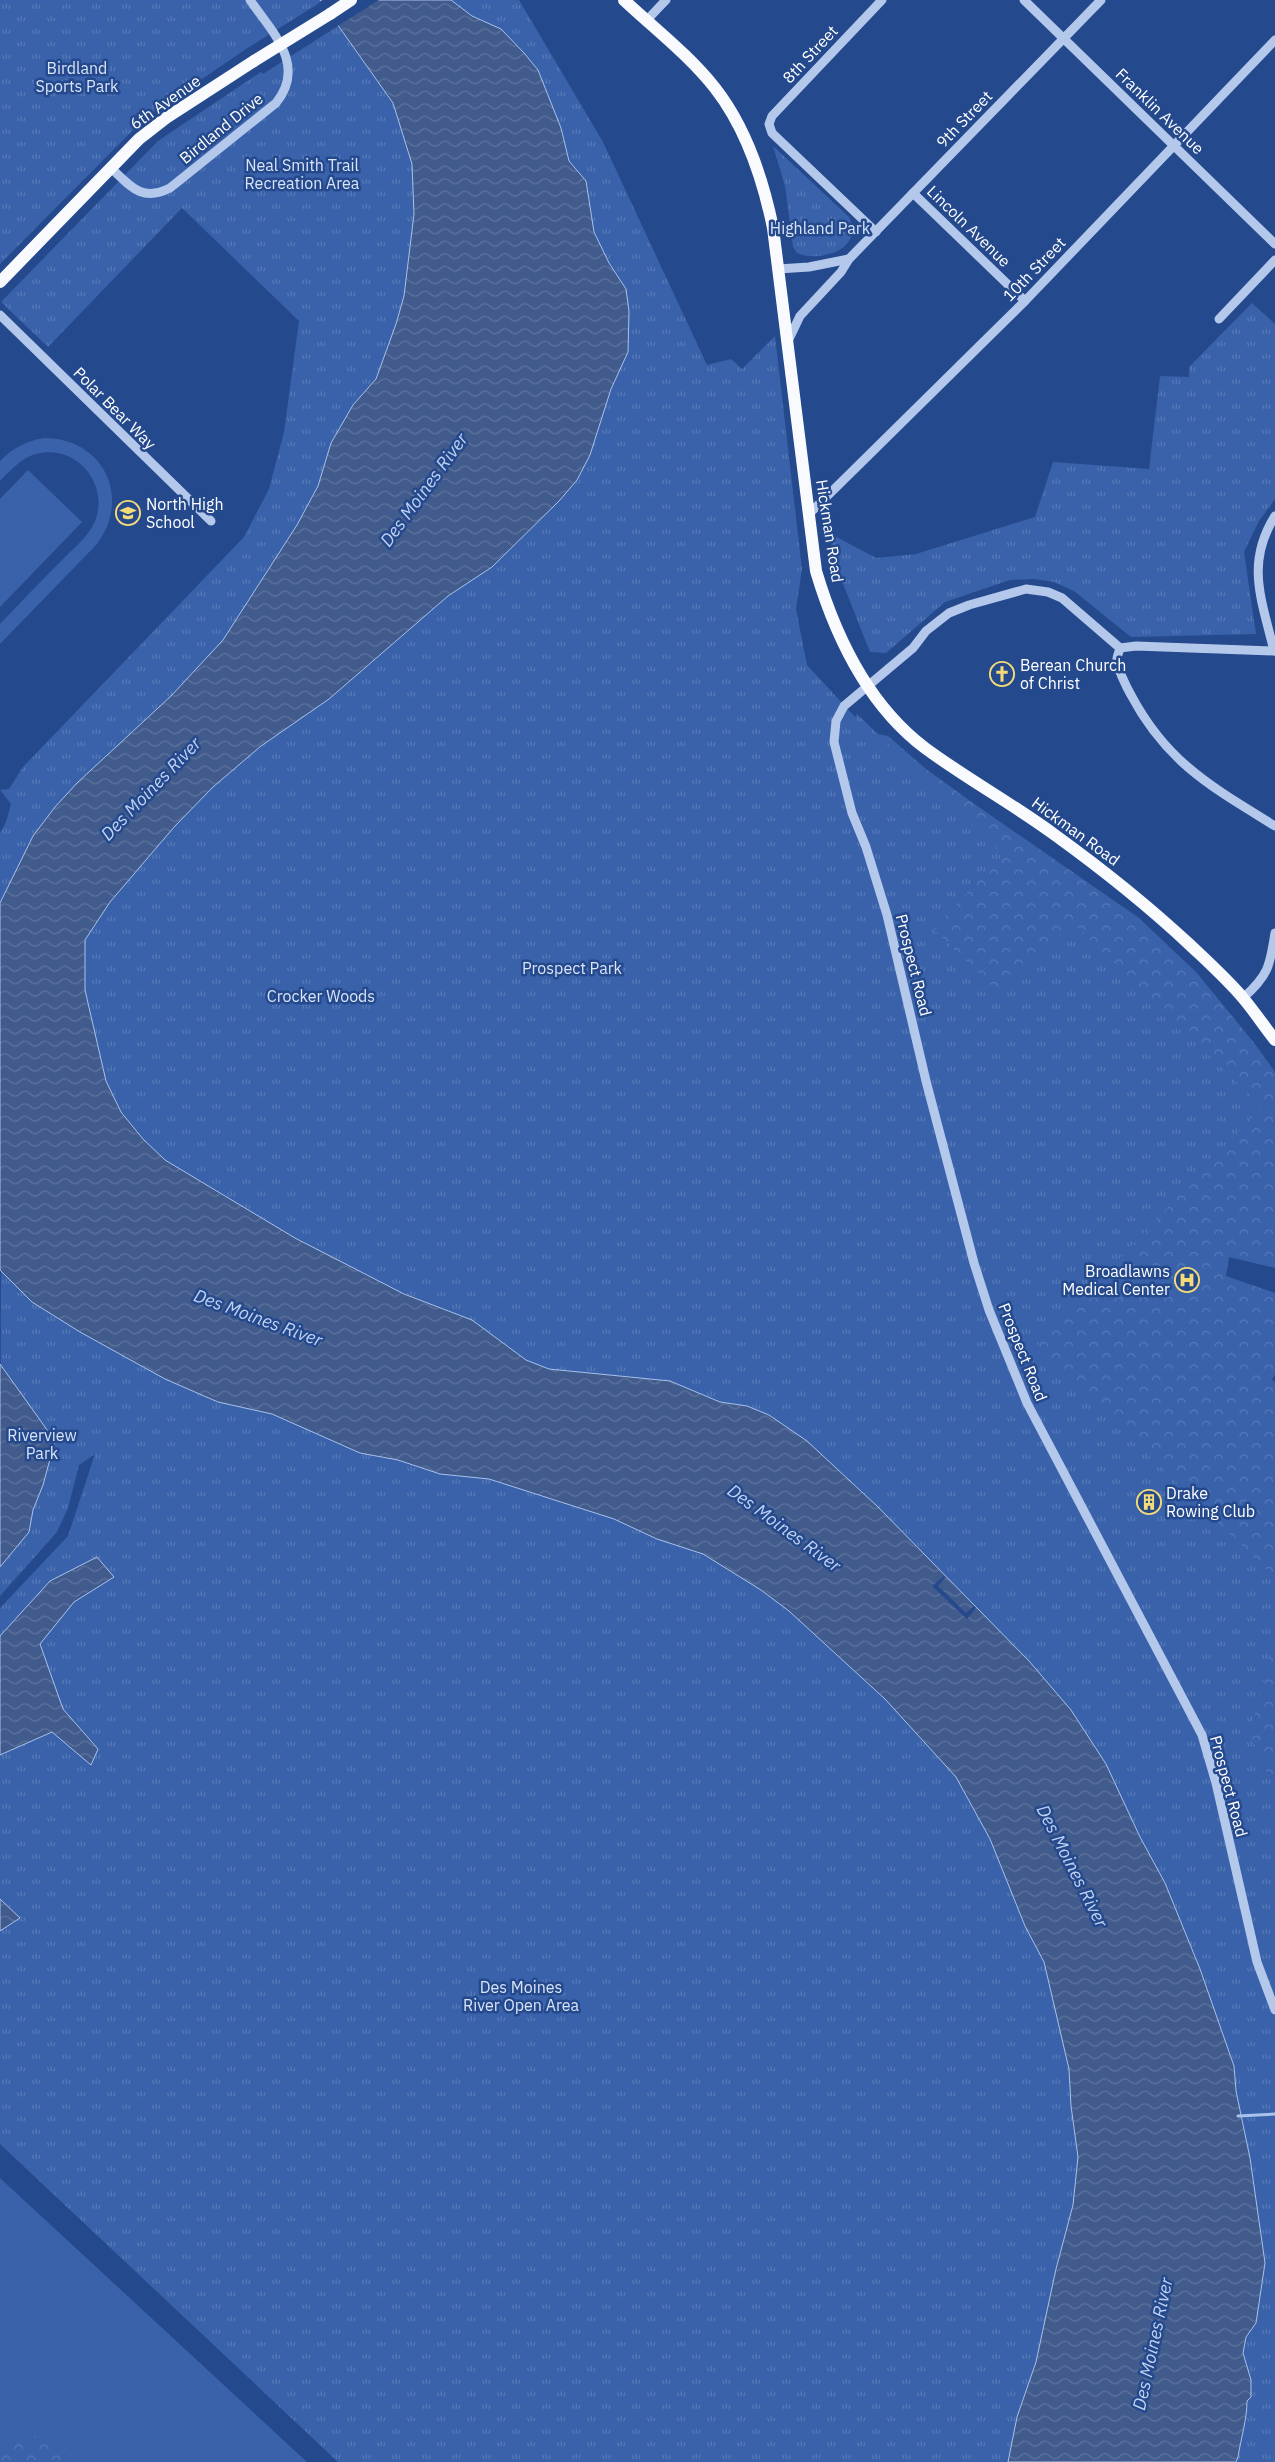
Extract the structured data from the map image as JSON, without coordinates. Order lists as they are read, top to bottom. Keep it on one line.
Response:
{"streets":{"main road":["6th Avenue","Hickman Road"],"street":["8th Street","Franklin Avenue","9th Street","Birdland Drive","Lincoln Avenue","10th Street","Polar Bear Way","Prospect Road"]},"crossings":[["8th Street","9th Street"],["6th Avenue","Birdland Drive"],["Franklin Avenue","9th Street"],["Franklin Avenue","10th Street"],["9th Street","Lincoln Avenue"],["9th Street","Hickman Road"],["Lincoln Avenue","10th Street"],["10th Street","Hickman Road"],["Hickman Road","Prospect Road"]],"water":["Des Moines River"],"parks":["Birdland Sports Park","Neal Smith Trail Recreation Area","Highland Park","Prospect Park","Crocker Woods","Riverview Park","Des Moines River Open Area"],"places":{"school or university":["North High School"],"church":["Berean Church of Christ"],"hospital":["Broadlawns Medical Center"],"building":["Drake Rowing Club"]}}
